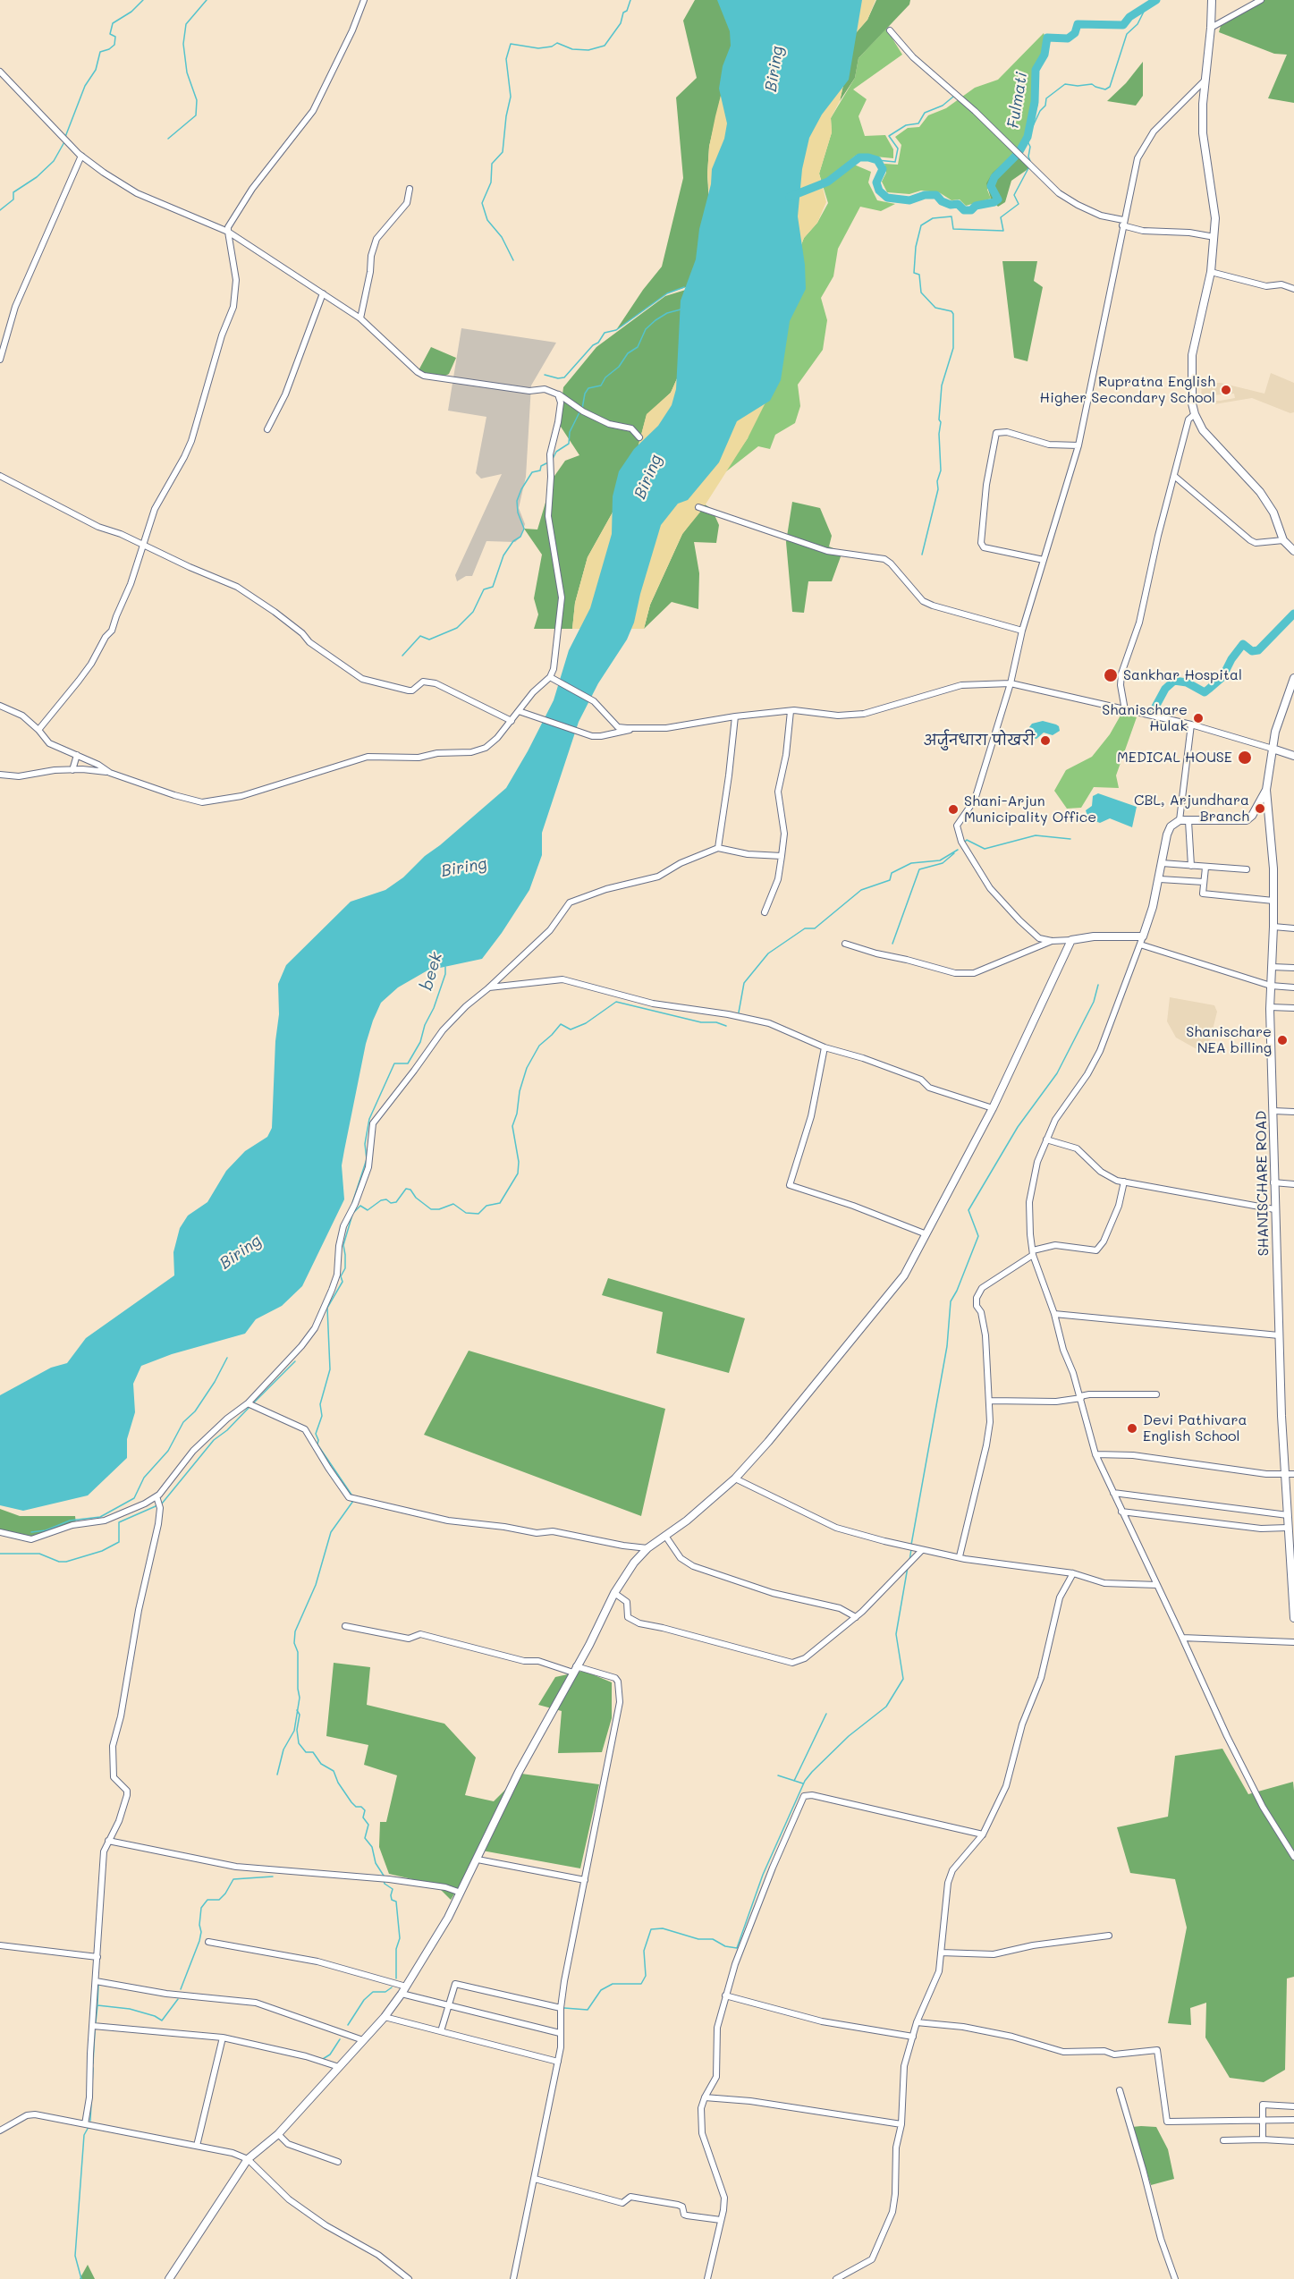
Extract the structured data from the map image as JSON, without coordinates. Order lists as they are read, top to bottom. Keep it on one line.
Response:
{"streets":{"street":["SHANISCHARE ROAD"]},"water":["Biring","Fulmati","beek"],"places":["Rupratna English Higher Secondary School","Sankhar Hospital","Shanischare Hulak","अर्जुनधारा पोखरी","MEDICAL HOUSE","CBL, Arjundhara Branch","Shani-Arjun Municipality Office","Shanischare NEA billing","Devi Pathivara English School"]}
